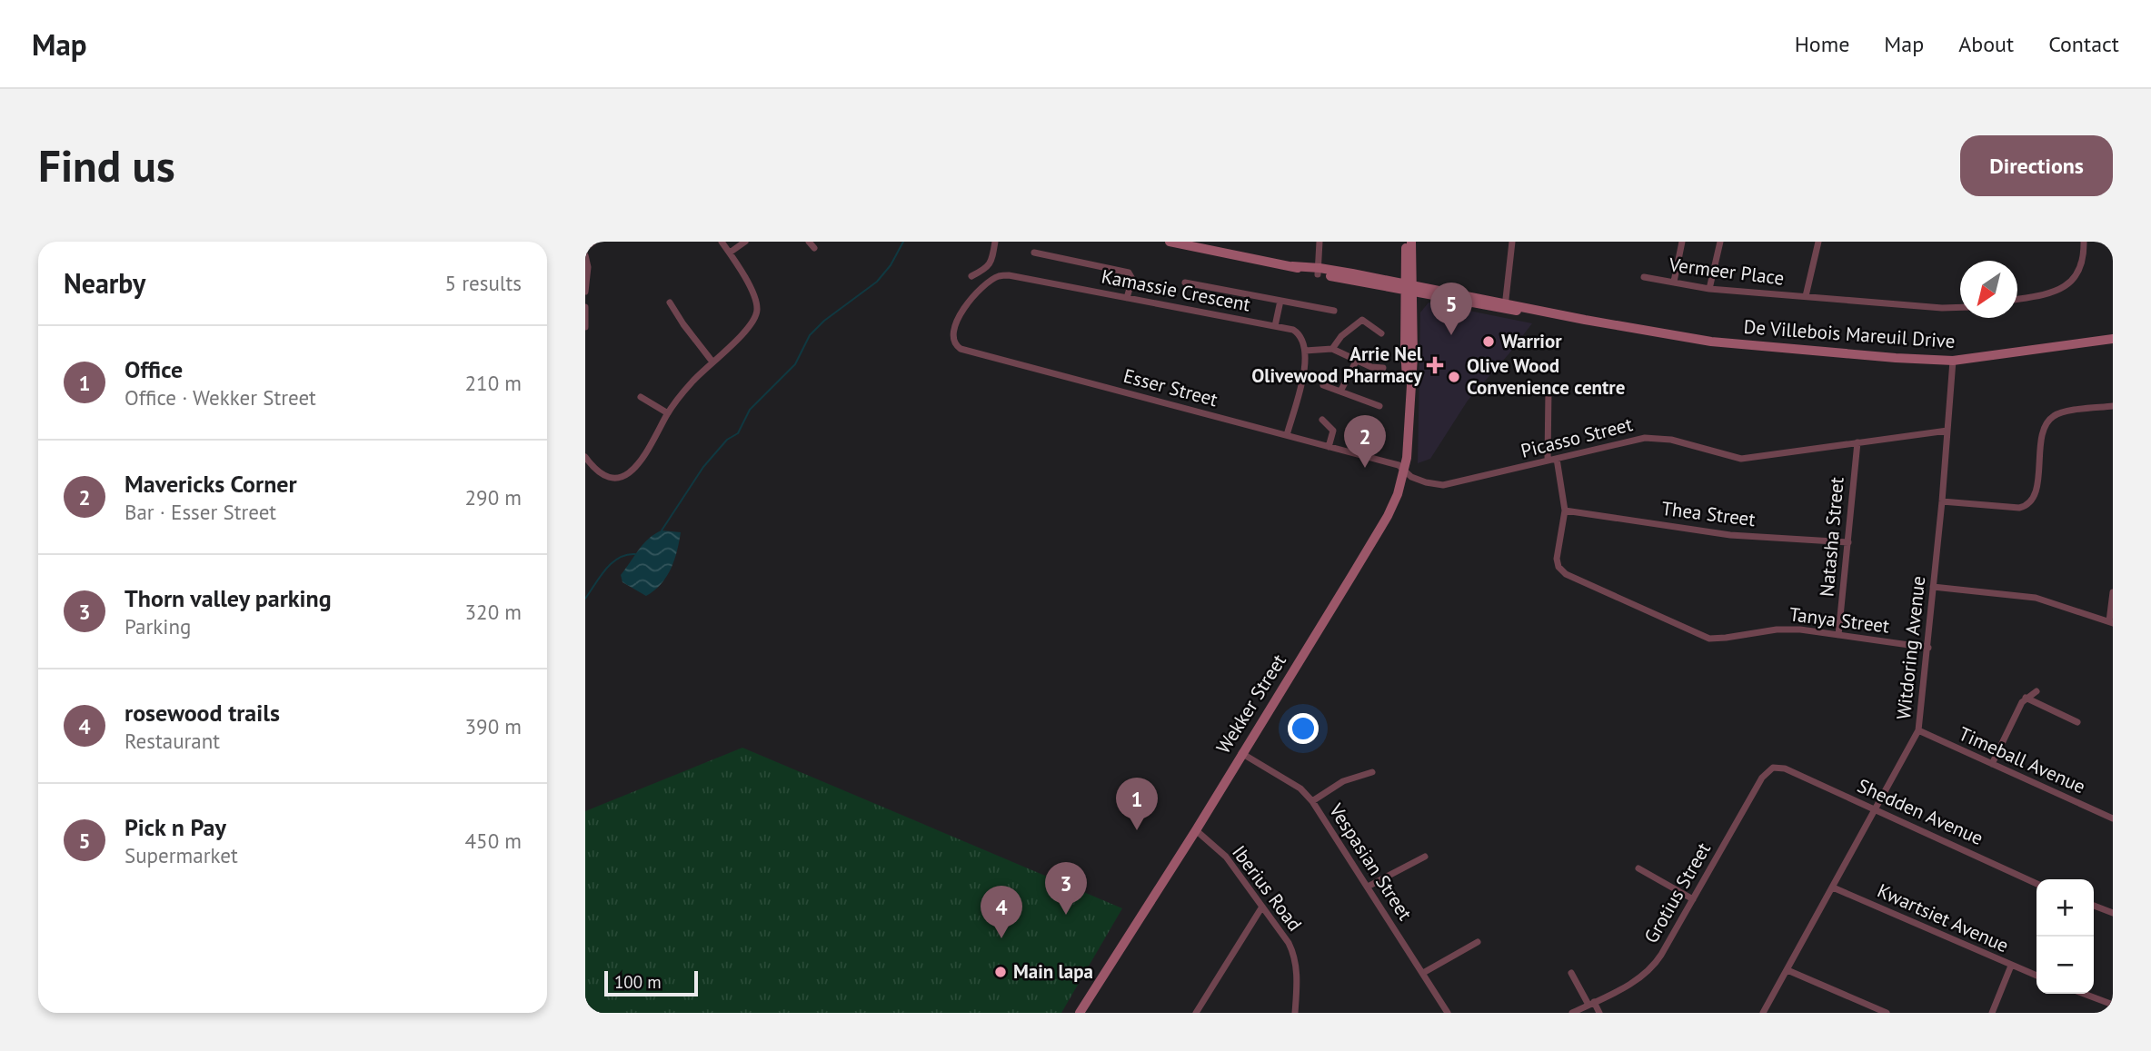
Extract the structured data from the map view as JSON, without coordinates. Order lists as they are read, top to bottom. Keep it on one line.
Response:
{"streets":{"main road":["De Villebois Mareuil Drive","Wekker Street"],"street":["Vermeer Place","Kamassie Crescent","Esser Street","Picasso Street","Thea Street","Natasha Street","Tanya Street","Witdoring Avenue","Timeball Avenue","Shedden Avenue","Vespasian Street","Iberius Road","Grotius Street","Kwartsiet Avenue"]},"crossings":[["Kamassie Crescent","Esser Street"],["De Villebois Mareuil Drive","Witdoring Avenue"],["De Villebois Mareuil Drive","Wekker Street"],["Esser Street","Picasso Street"],["Esser Street","Wekker Street"],["Picasso Street","Natasha Street"],["Picasso Street","Witdoring Avenue"],["Picasso Street","Wekker Street"],["Thea Street","Natasha Street"],["Thea Street","Tanya Street"],["Natasha Street","Tanya Street"],["Tanya Street","Witdoring Avenue"],["Witdoring Avenue","Timeball Avenue"],["Witdoring Avenue","Shedden Avenue"],["Witdoring Avenue","Kwartsiet Avenue"],["Wekker Street","Vespasian Street"],["Wekker Street","Iberius Road"],["Shedden Avenue","Grotius Street"]],"places":{"other":["Warrior","Olive Wood Convenience centre","Main lapa"],"health":["Arrie Nel Olivewood Pharmacy"]},"scale_bar":"100 m","north":"bottom left","page":{"header":"Map","nav":["Home","Map","About","Contact"],"buttons":"Directions","title":"Find us","heading":["Nearby","5 results"],"pins":["5","2","1","3","4"],"list":[{"mark":"1","name":"Office","note":"Office · Wekker Street","value":"210 m"},{"mark":"2","name":"Mavericks Corner","note":"Bar · Esser Street","value":"290 m"},{"mark":"3","name":"Thorn valley parking","note":"Parking","value":"320 m"},{"mark":"4","name":"rosewood trails","note":"Restaurant","value":"390 m"},{"mark":"5","name":"Pick n Pay","note":"Supermarket","value":"450 m"}],"map_buttons":["+","−"],"scale":"100 m"}}
